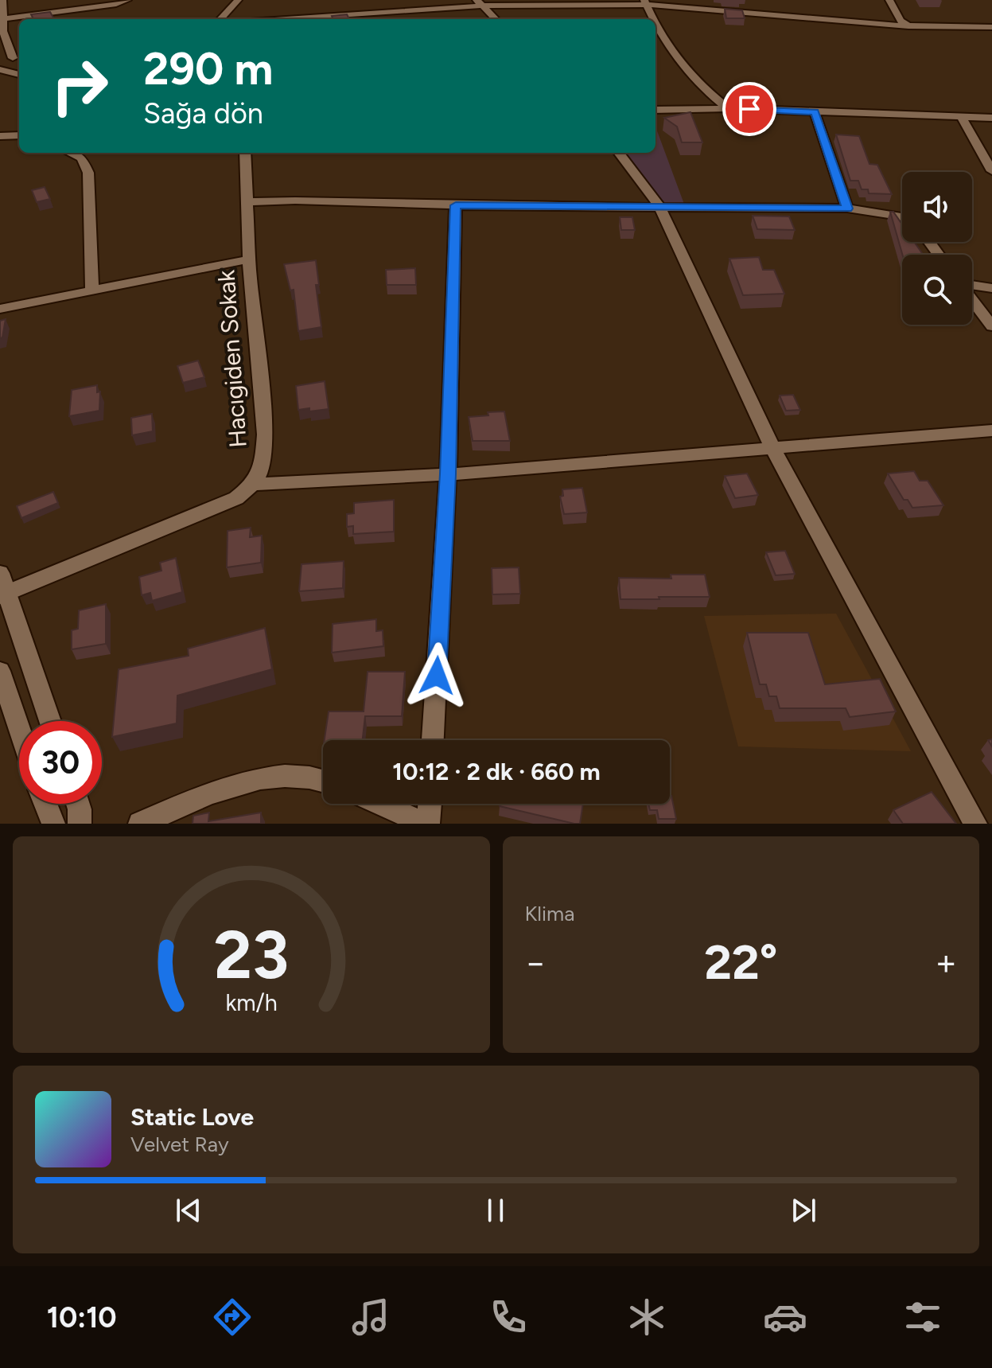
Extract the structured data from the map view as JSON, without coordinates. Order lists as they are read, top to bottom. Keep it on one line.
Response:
{"streets":{"street":["Hacıgiden Sokak"]},"page":{"turn":["290 m","Sağa dön"],"limit":"30","trip":"10:12 · 2 dk · 660 m","tile":"Klima","heat":["−","22°","+"],"song":["Static Love","Velvet Ray"],"tabs":"10:10","gauge":["23","km/h"]}}
